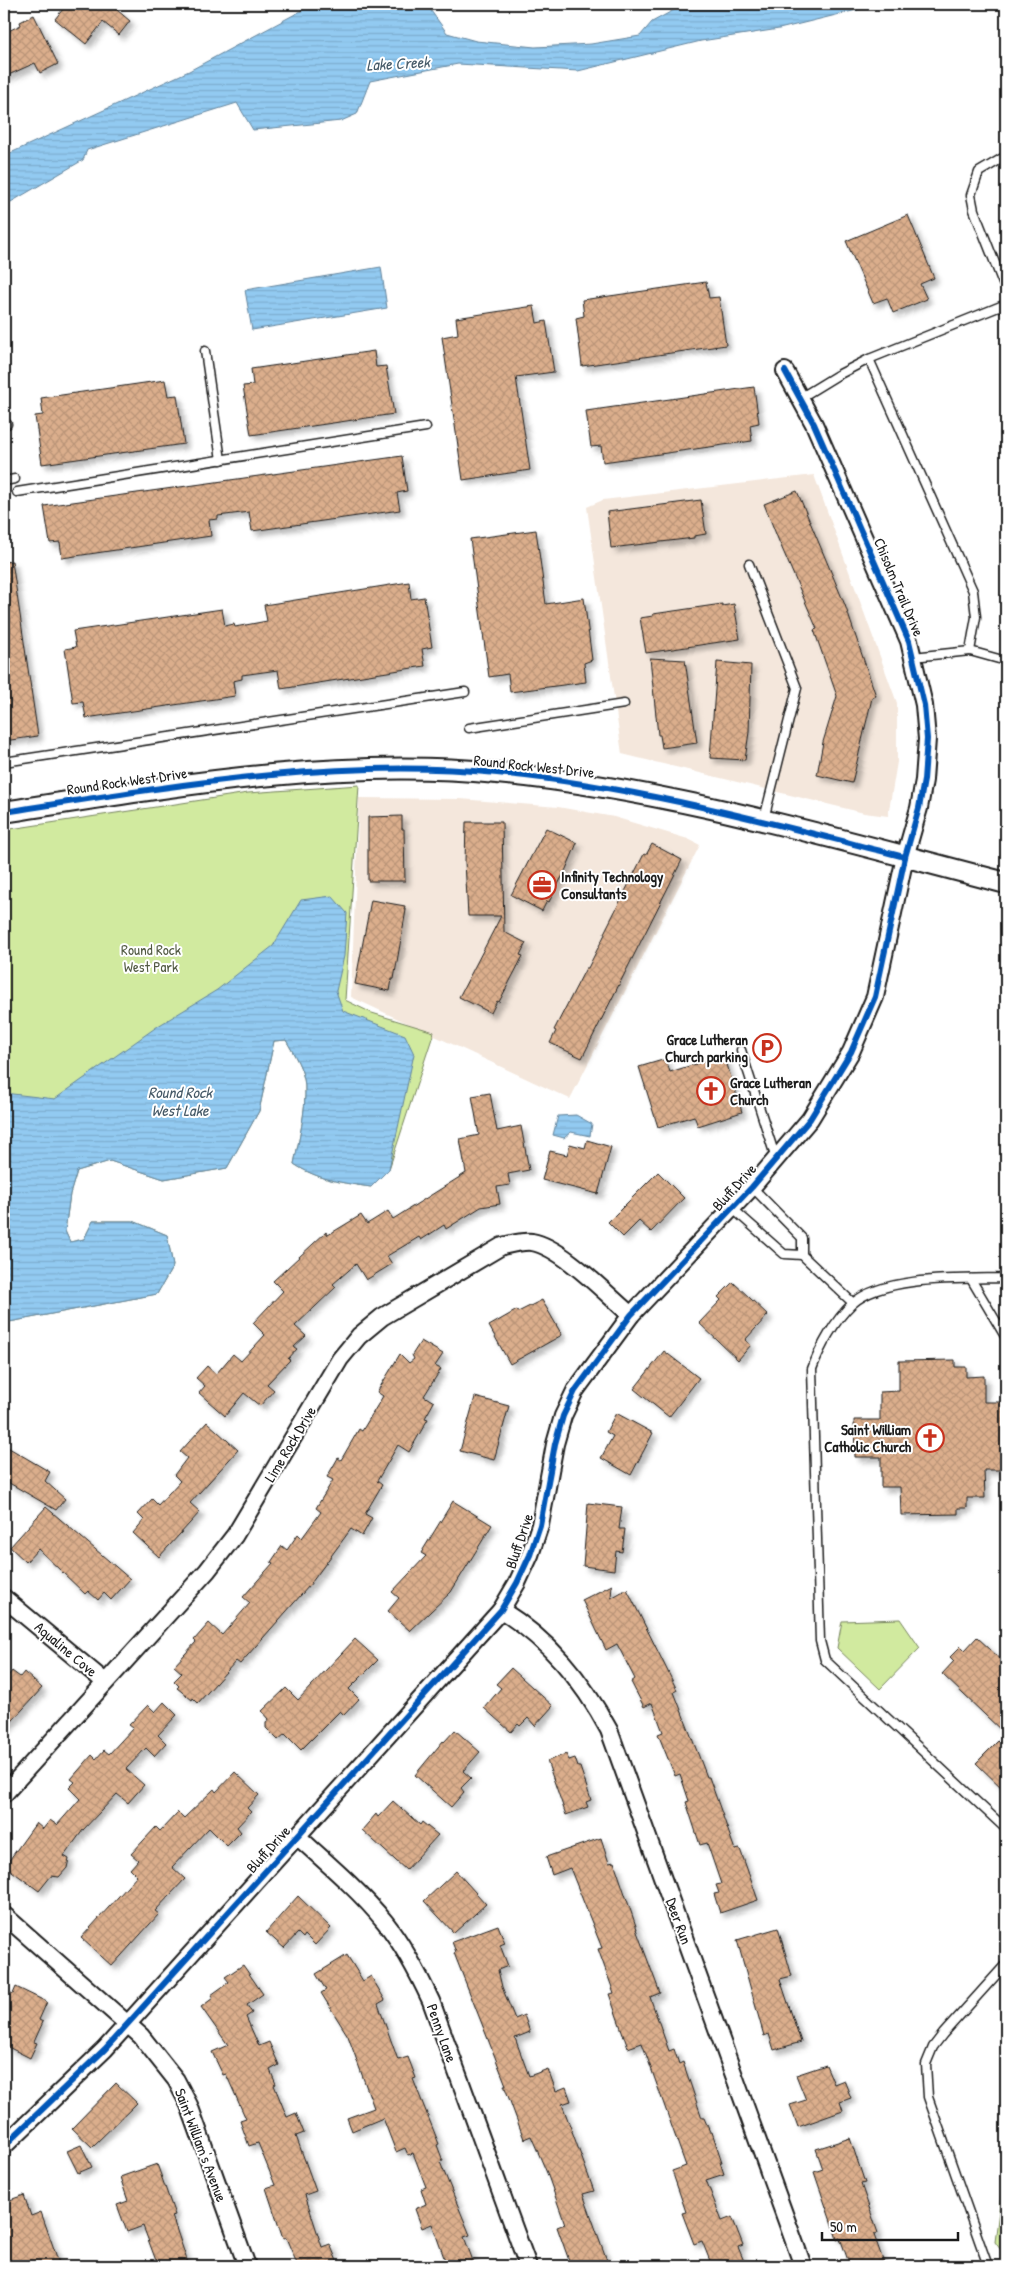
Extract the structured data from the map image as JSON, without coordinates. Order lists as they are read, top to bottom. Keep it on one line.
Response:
{"streets":{"street":["Chisolm Trail Drive","Round Rock West Drive","Bluff Drive","Lime Rock Drive","Aqualine Cove","Deer Run","Penny Lane","Saint William's Avenue"]},"crossings":[["Chisolm Trail Drive","Round Rock West Drive"],["Chisolm Trail Drive","Bluff Drive"],["Round Rock West Drive","Bluff Drive"],["Bluff Drive","Lime Rock Drive"],["Bluff Drive","Deer Run"],["Bluff Drive","Penny Lane"],["Bluff Drive","Saint William's Avenue"],["Lime Rock Drive","Aqualine Cove"]],"water":["Lake Creek","Round Rock West Lake"],"parks":["Round Rock West Park"],"places":{"office":["Infinity Technology Consultants"],"parking":["Grace Lutheran Church parking"],"church":["Grace Lutheran Church","Saint William Catholic Church"]},"scale_bar":"50 m"}
